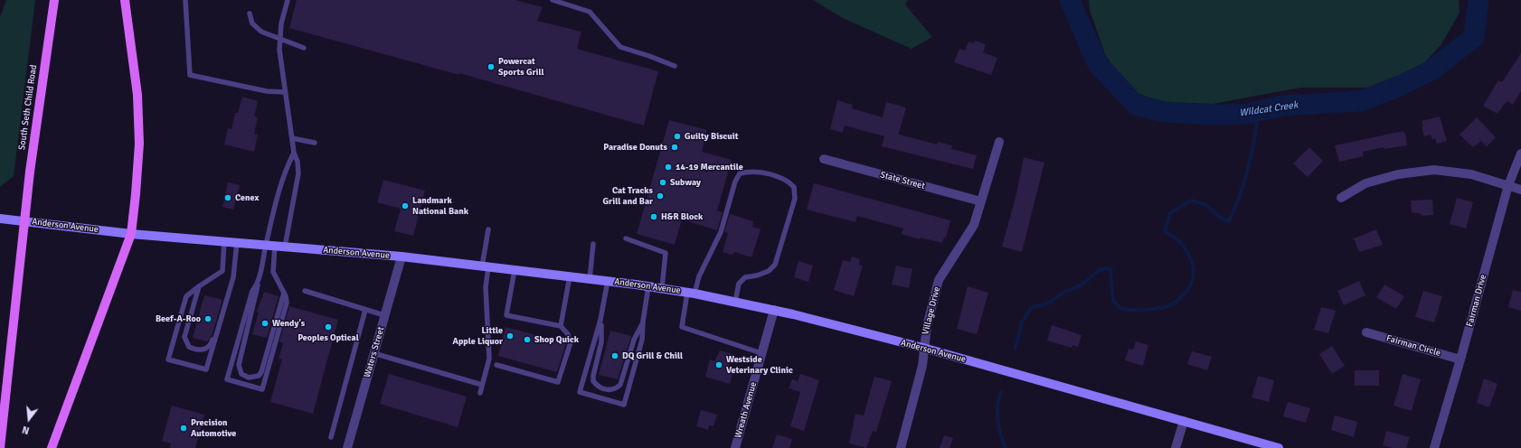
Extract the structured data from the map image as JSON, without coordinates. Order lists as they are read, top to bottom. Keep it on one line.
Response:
{"streets":{"main road":["South Seth Child Road","Anderson Avenue"],"street":["State Street","Fairman Drive","Village Drive","Fairman Circle","Waters Street","Wreath Avenue"]},"crossings":[["State Street","Village Drive"],["Anderson Avenue","Village Drive"],["Anderson Avenue","Waters Street"],["Anderson Avenue","Wreath Avenue"],["Fairman Drive","Fairman Circle"]],"water":["Wildcat Creek"],"places":["Powercat Sports Grill","Guilty Biscuit","Paradise Donuts","14-19 Mercantile","Subway","Cat Tracks Grill and Bar","Cenex","Landmark National Bank","H&R Block","Beef-A-Roo","Wendy's","Peoples Optical","Little Apple Liquor","Shop Quick","DQ Grill & Chill","Westside Veterinary Clinic","Precision Automotive"],"north":"bottom"}
